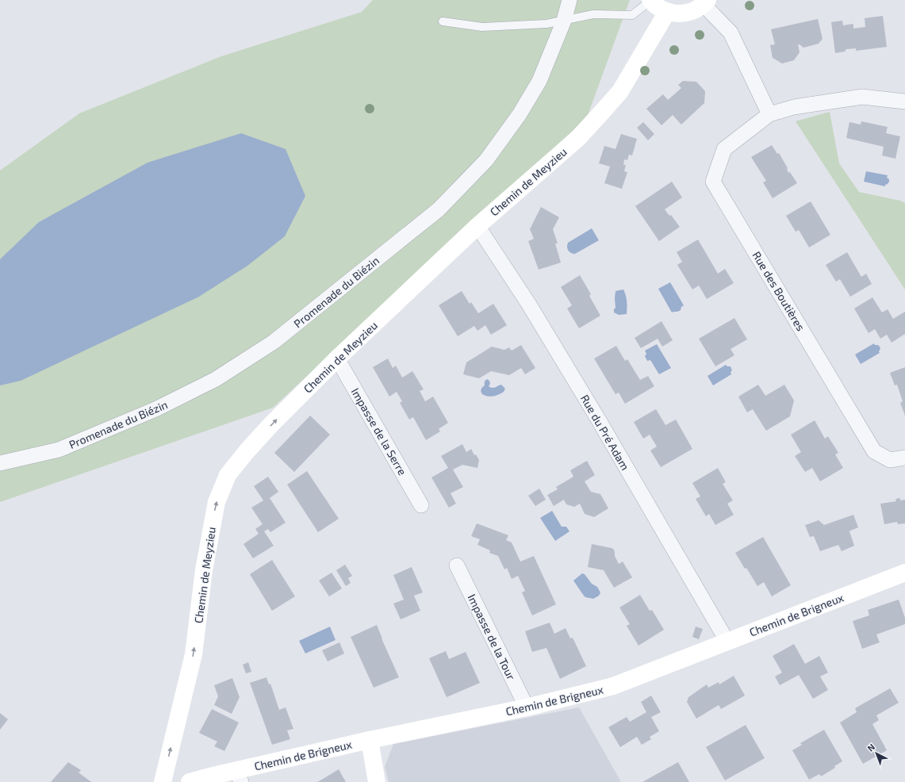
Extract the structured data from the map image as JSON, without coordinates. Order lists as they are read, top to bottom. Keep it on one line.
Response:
{"streets":{"street":["Chemin de Meyzieu","Rue des Boutières","Promenade du Biézin","Impasse de la Serre","Rue du Pré Adam","Chemin de Brigneux","Impasse de la Tour"]},"crossings":[["Chemin de Meyzieu","Impasse de la Serre"],["Chemin de Meyzieu","Rue du Pré Adam"],["Rue du Pré Adam","Chemin de Brigneux"],["Chemin de Brigneux","Impasse de la Tour"]],"one_way":["Chemin de Meyzieu"],"north":"top left"}
